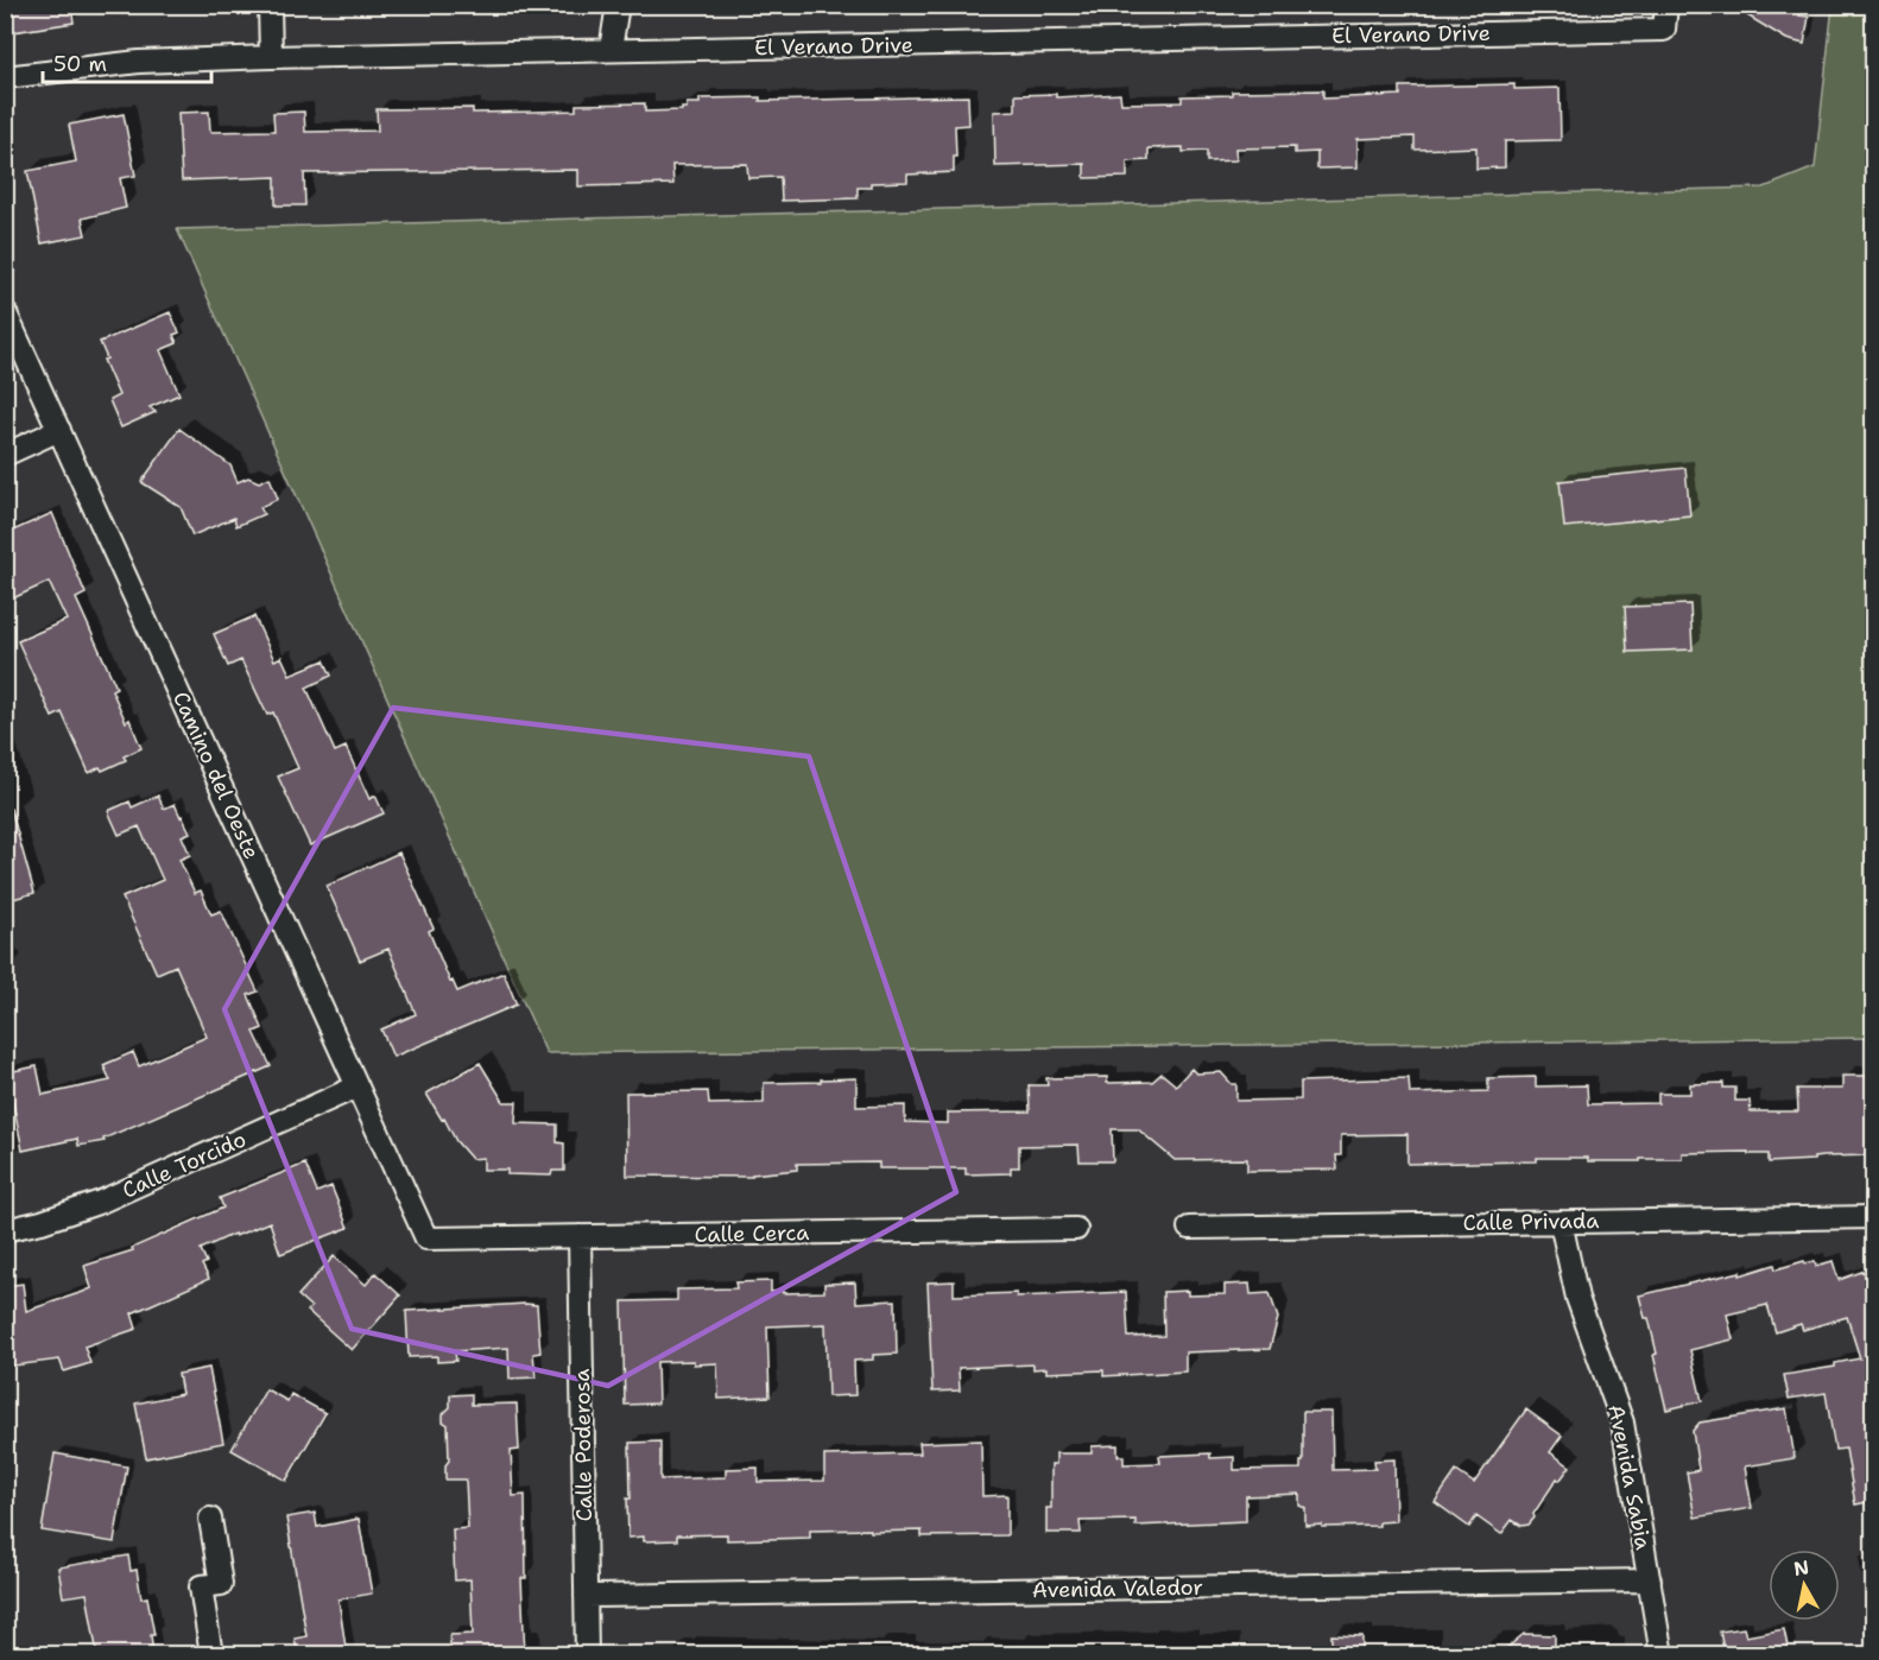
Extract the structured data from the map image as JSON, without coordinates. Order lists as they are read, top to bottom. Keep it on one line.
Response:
{"streets":{"street":["El Verano Drive","Camino del Oeste","Calle Torcido","Calle Privada","Calle Cerca","Calle Poderosa","Avenida Sabia","Avenida Valedor"]},"crossings":[["Camino del Oeste","Calle Torcido"],["Camino del Oeste","Calle Cerca"],["Calle Privada","Avenida Sabia"],["Calle Cerca","Calle Poderosa"],["Calle Poderosa","Avenida Valedor"],["Avenida Sabia","Avenida Valedor"]],"scale_bar":"50 m","north":"top"}
